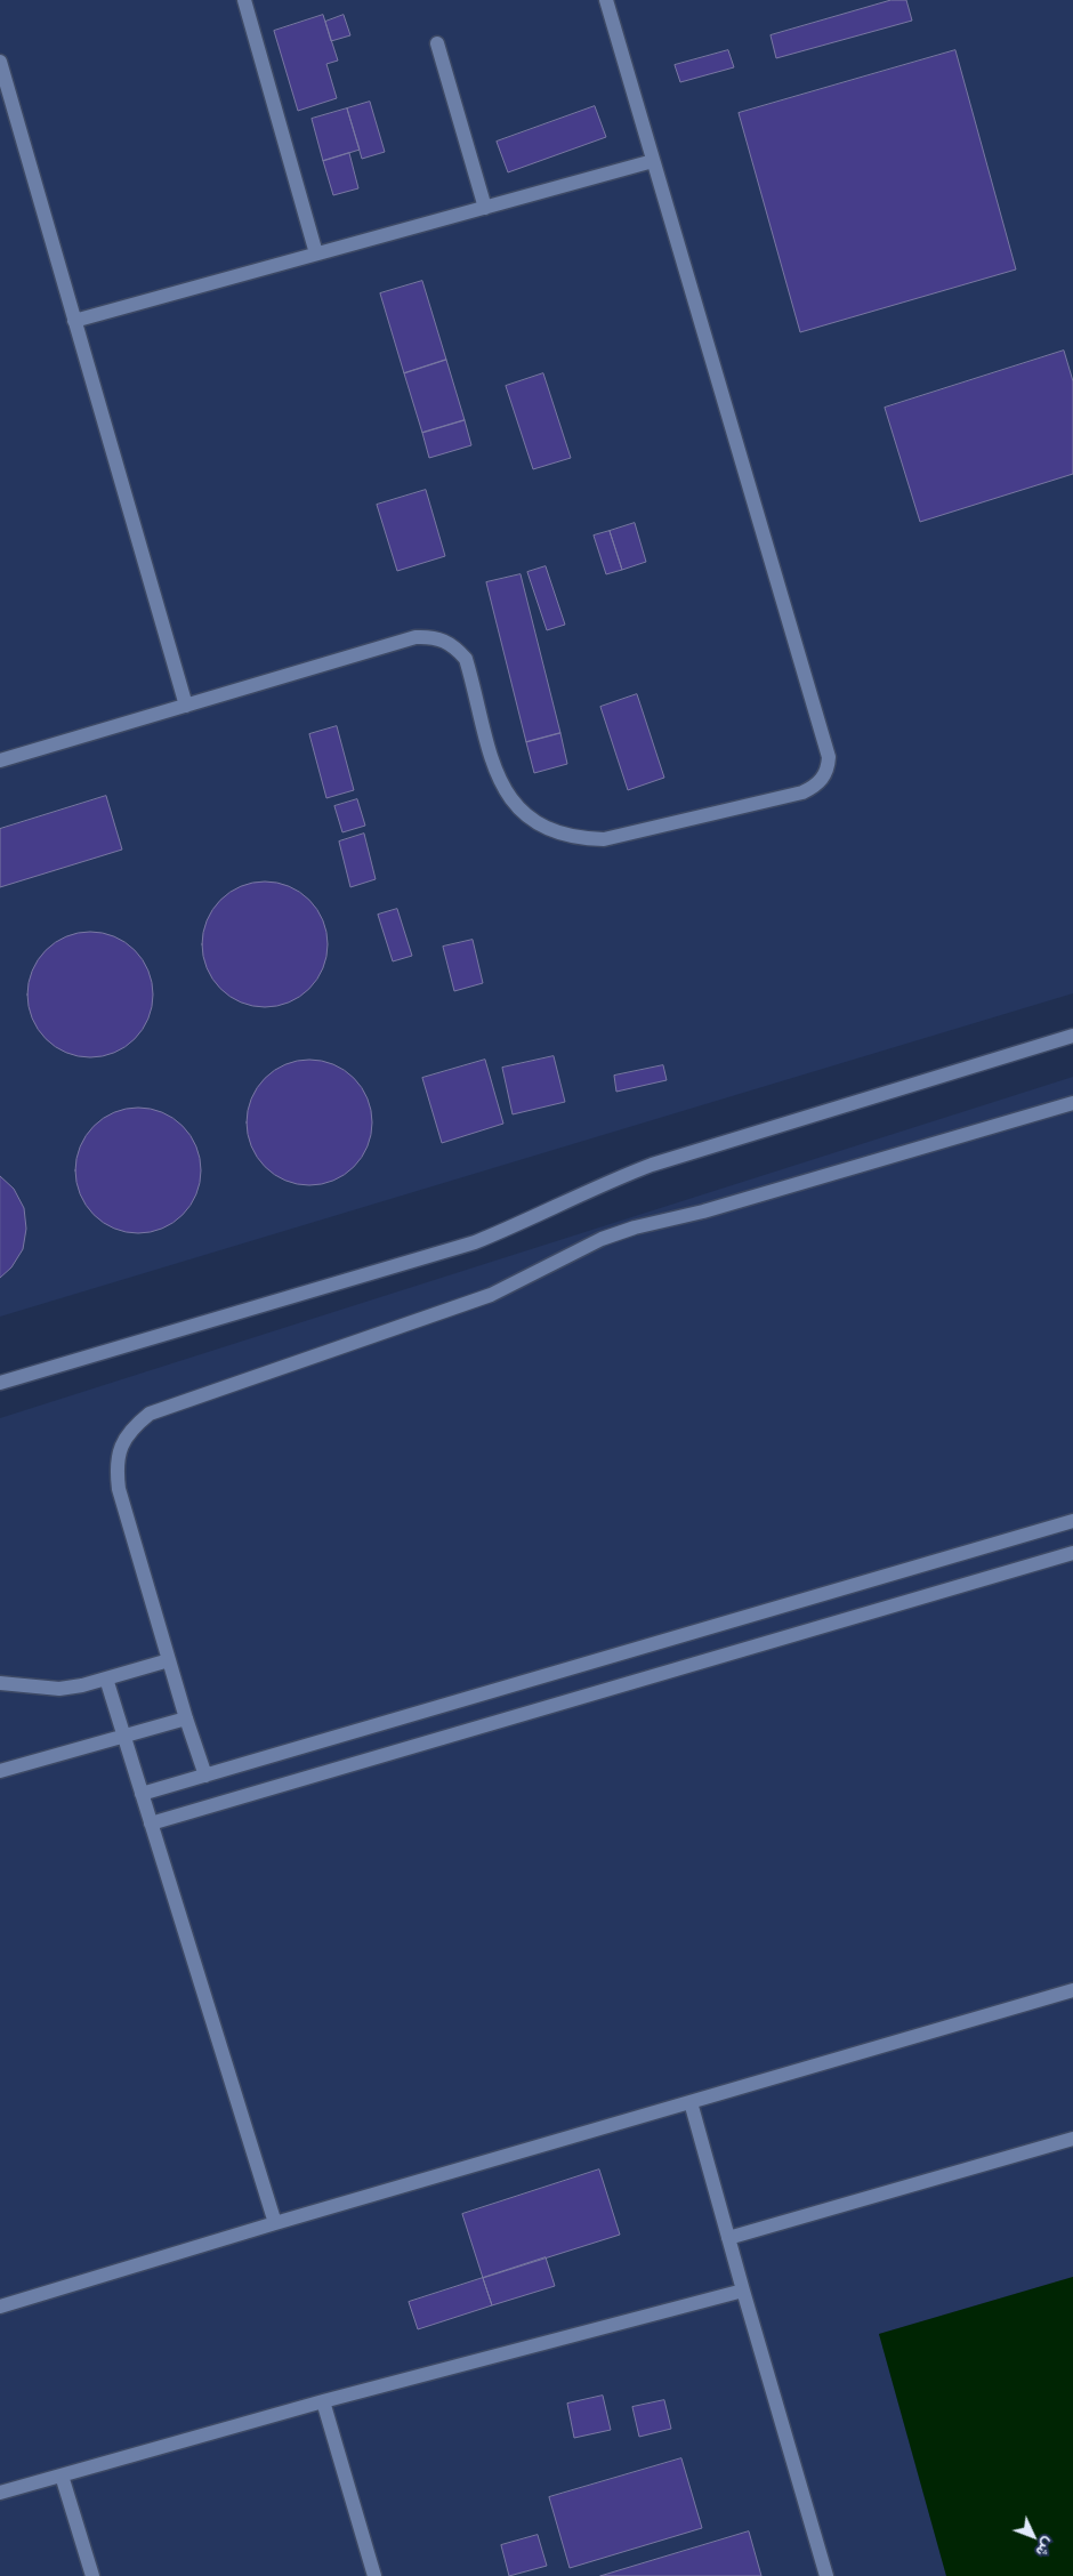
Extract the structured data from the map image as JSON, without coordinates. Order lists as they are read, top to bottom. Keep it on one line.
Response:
{"north":"bottom right"}
